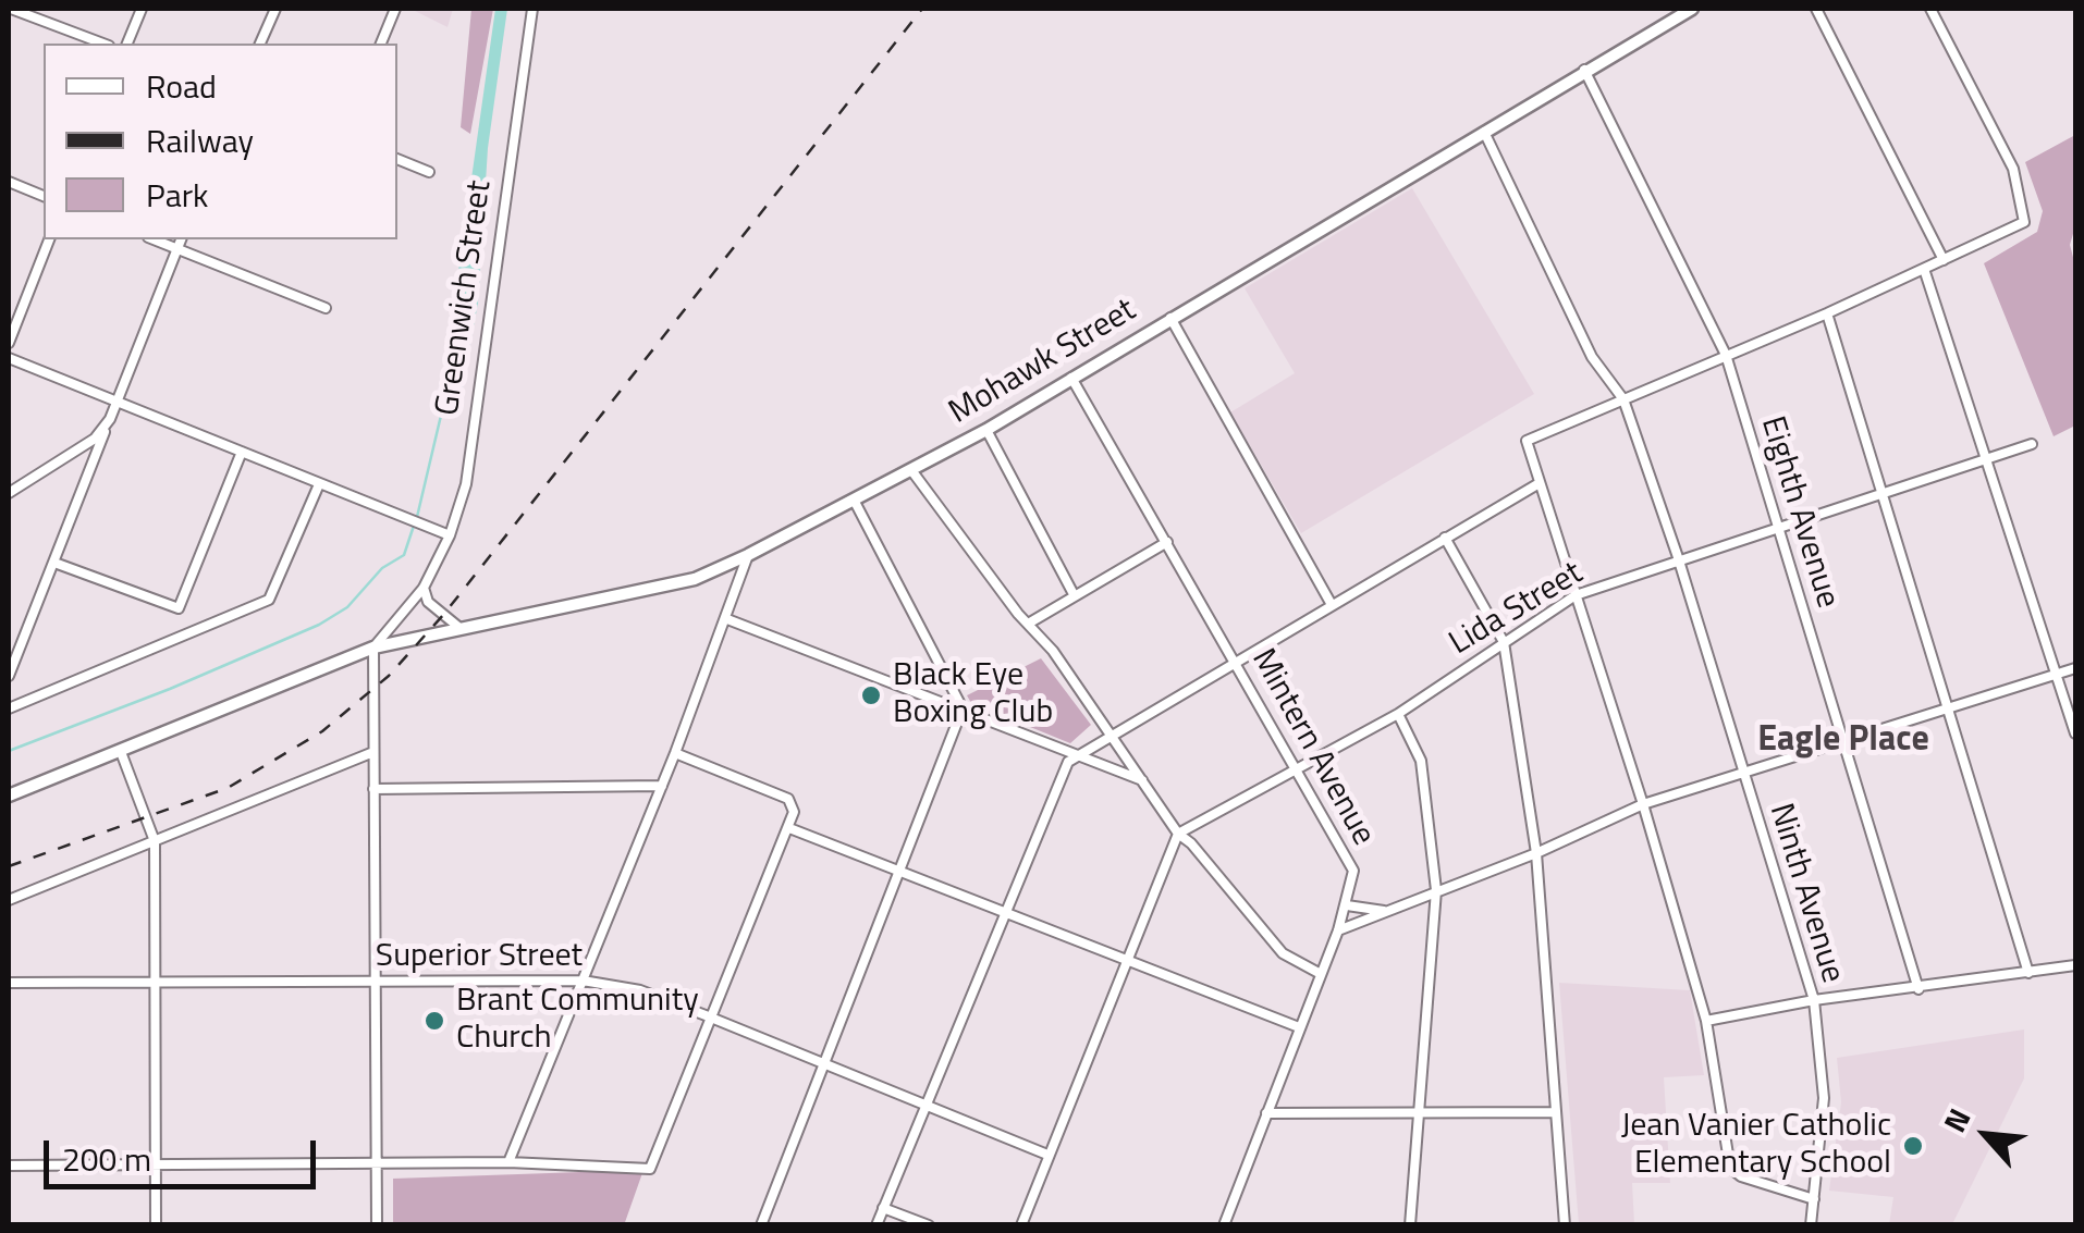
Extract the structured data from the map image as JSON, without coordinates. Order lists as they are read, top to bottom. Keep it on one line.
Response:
{"streets":{"street":["Greenwich Street","Mohawk Street","Eighth Avenue","Lida Street","Mintern Avenue","Ninth Avenue","Superior Street"]},"crossings":[["Greenwich Street","Mohawk Street"],["Mohawk Street","Eighth Avenue"],["Mohawk Street","Mintern Avenue"],["Mohawk Street","Ninth Avenue"],["Eighth Avenue","Lida Street"],["Lida Street","Mintern Avenue"],["Lida Street","Ninth Avenue"]],"districts":["Eagle Place"],"places":["Black Eye Boxing Club","Brant Community Church","Jean Vanier Catholic Elementary School"],"legend":["Road","Railway","Park"],"scale_bar":"200 m","north":"top left"}
